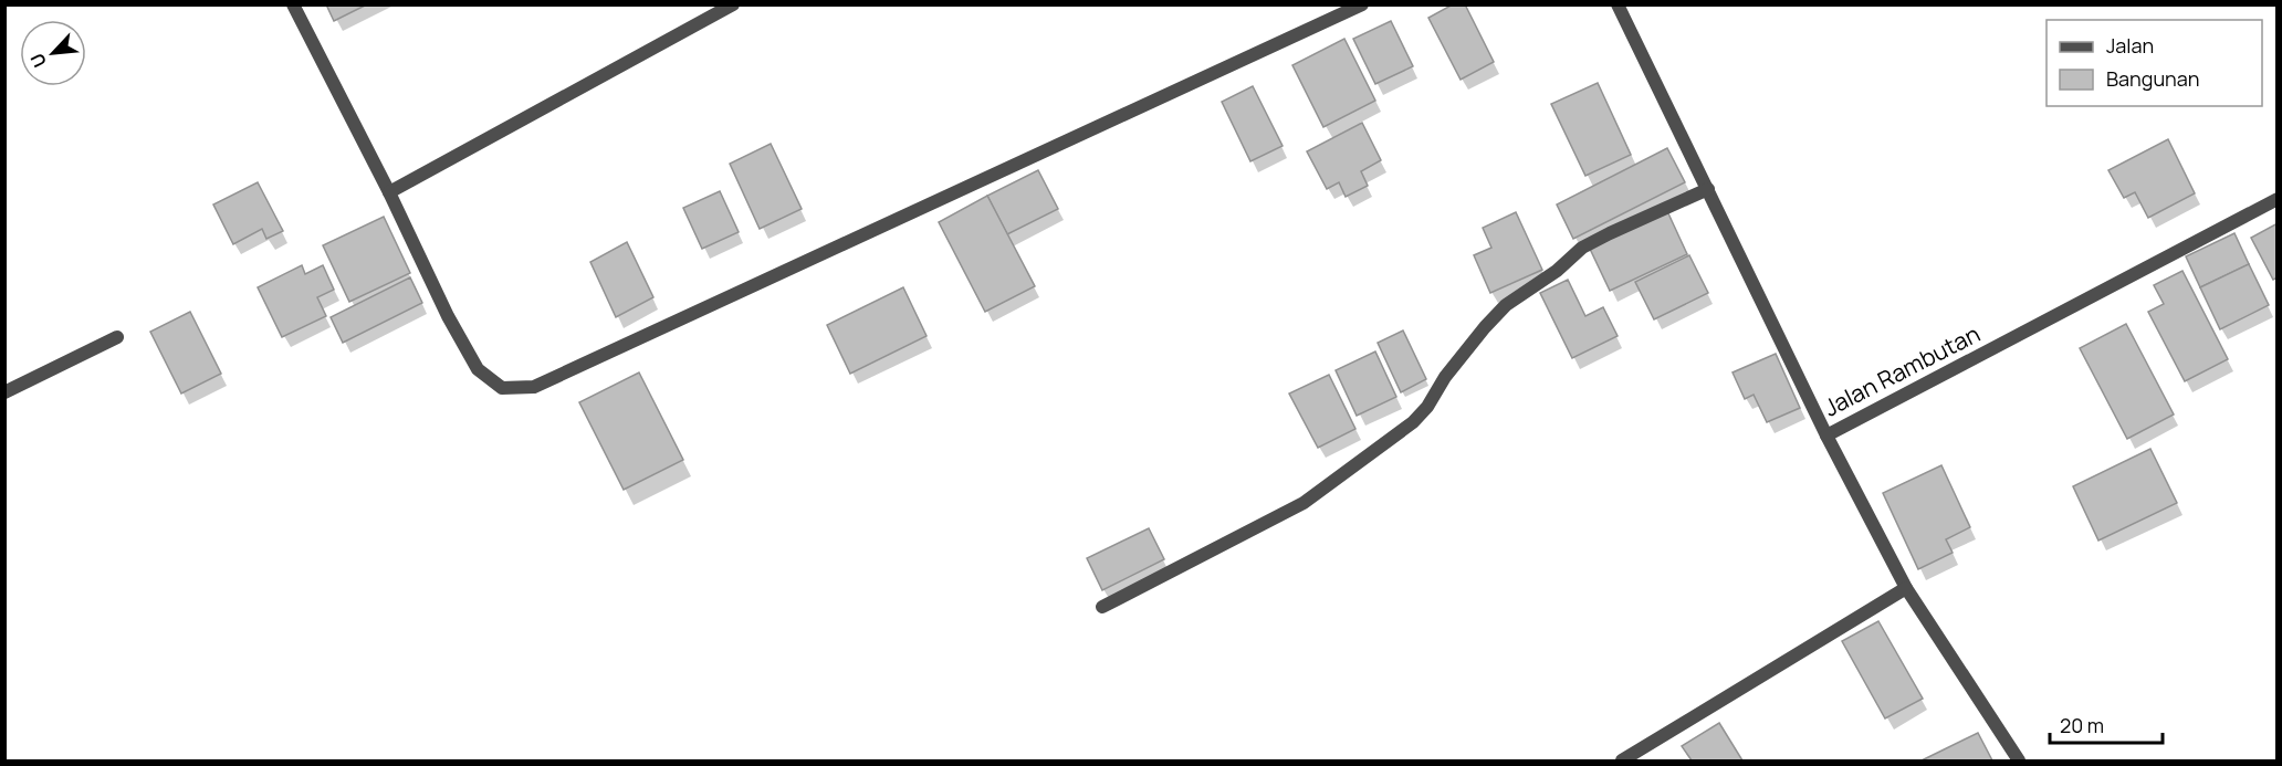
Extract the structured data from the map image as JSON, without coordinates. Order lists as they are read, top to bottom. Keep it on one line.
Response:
{"streets":{"street":["Jalan Rambutan"]},"legend":["Jalan","Bangunan"],"scale_bar":"20 m","north":"bottom left"}
